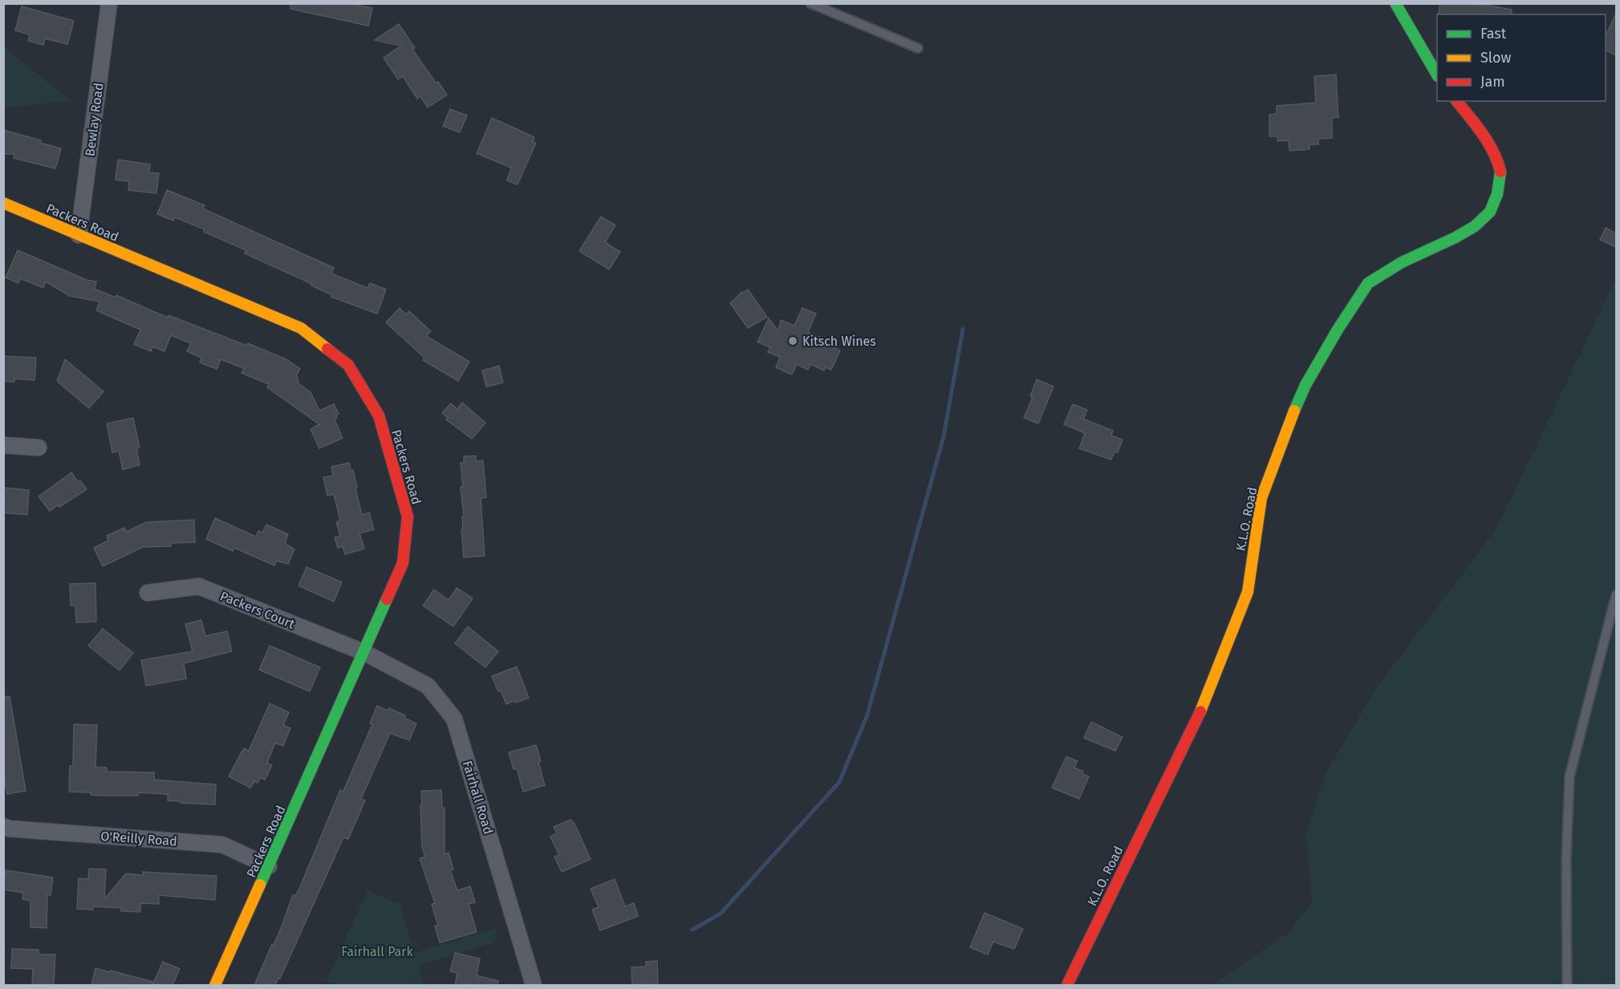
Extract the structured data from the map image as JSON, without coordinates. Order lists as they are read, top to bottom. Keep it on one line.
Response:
{"streets":{"main road":["Packers Road","K.L.O. Road"],"street":["Bewlay Road","Packers Court","Fairhall Road","O'Reilly Road"]},"crossings":[["Bewlay Road","Packers Road"],["Packers Road","Packers Court"],["Packers Road","Fairhall Road"],["Packers Road","O'Reilly Road"],["Packers Court","Fairhall Road"]],"parks":["Fairhall Park"],"places":["Kitsch Wines"],"legend":["Fast","Slow","Jam"]}
